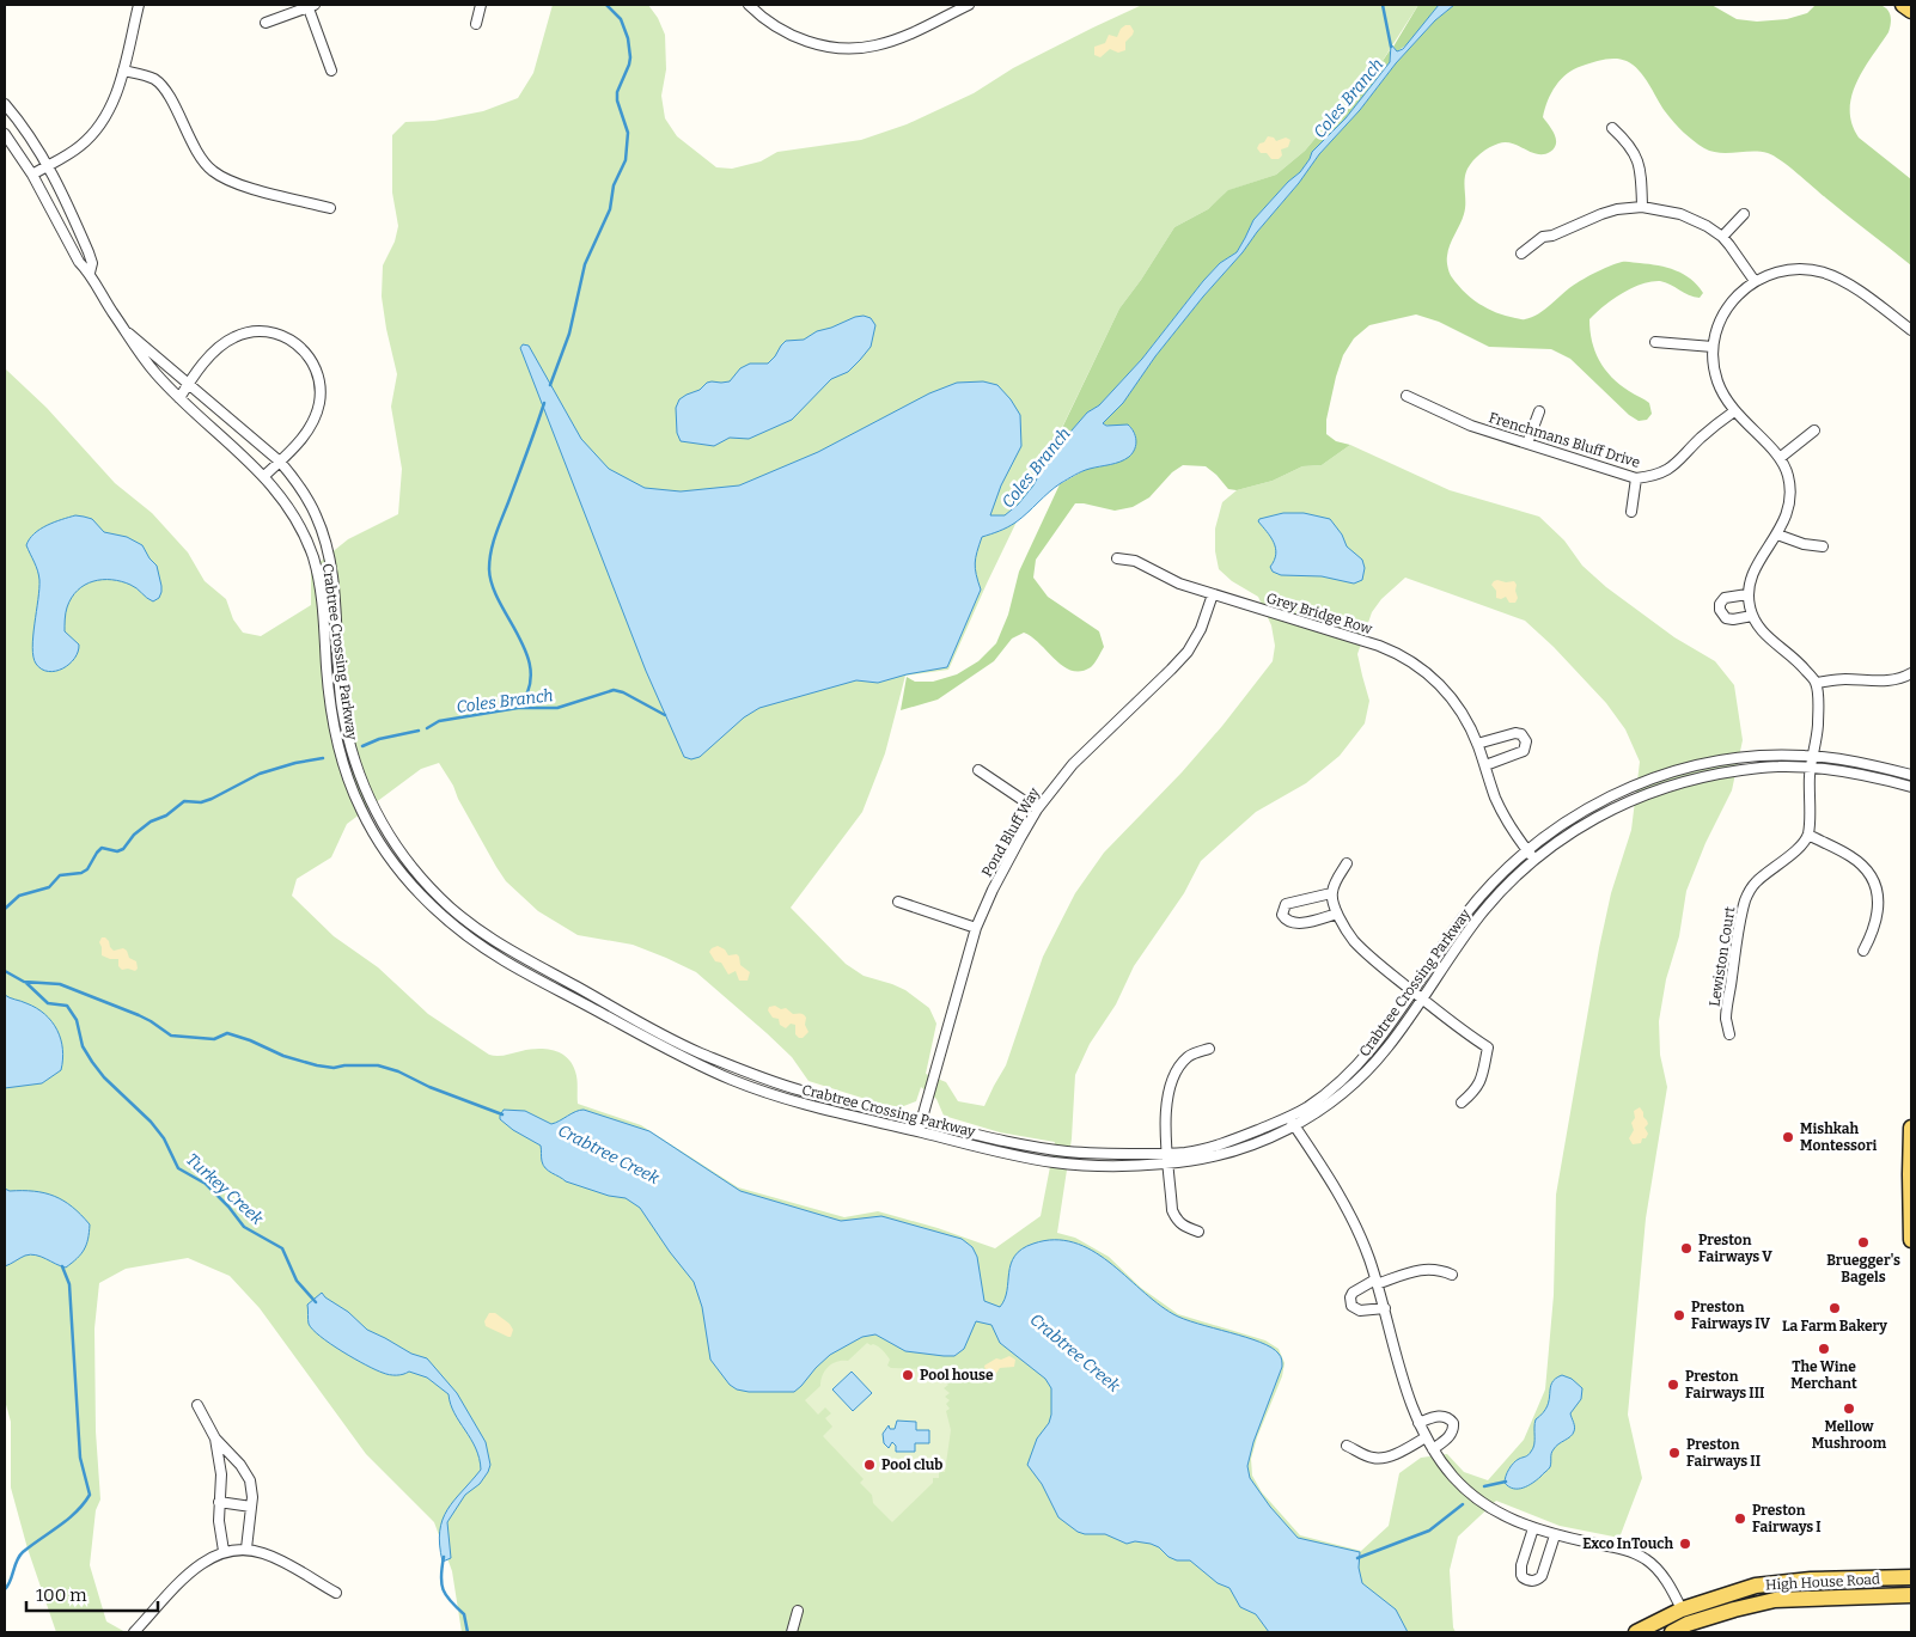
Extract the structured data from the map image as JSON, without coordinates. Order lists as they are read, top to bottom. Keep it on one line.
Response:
{"streets":{"main road":["High House Road"],"street":["Frenchmans Bluff Drive","Grey Bridge Row","Crabtree Crossing Parkway","Pond Bluff Way","Lewiston Court"]},"crossings":[["Grey Bridge Row","Crabtree Crossing Parkway"],["Grey Bridge Row","Pond Bluff Way"],["Crabtree Crossing Parkway","Pond Bluff Way"]],"water":["Coles Branch","Crabtree Creek","Turkey Creek"],"places":["Mishkah Montessori","Bruegger's Bagels","Preston Fairways V","La Farm Bakery","Preston Fairways IV","The Wine Merchant","Pool house","Preston Fairways III","Mellow Mushroom","Preston Fairways II","Pool club","Preston Fairways I","Exco InTouch"],"scale_bar":"100 m"}
